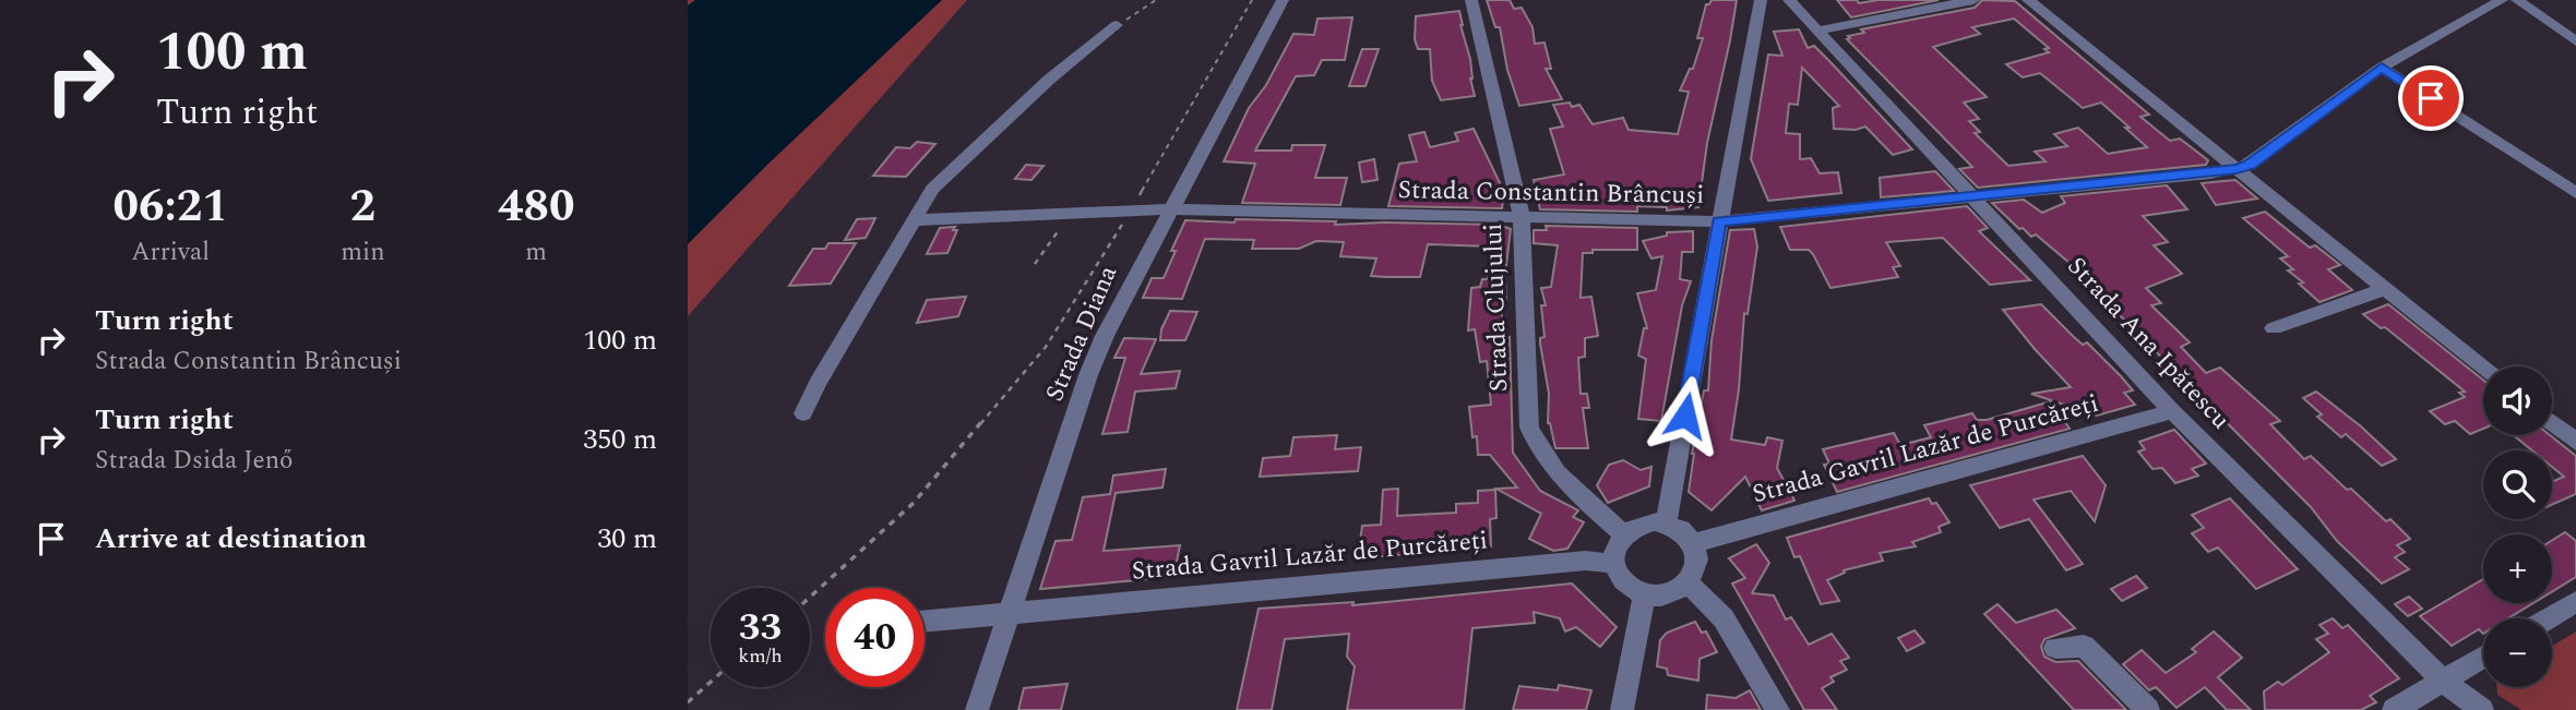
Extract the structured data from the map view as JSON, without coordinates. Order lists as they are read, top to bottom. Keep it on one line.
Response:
{"streets":{"street":["Strada Constantin Brâncuși","Strada Clujului","Strada Diana","Strada Ana Ipătescu","Strada Gavril Lazăr de Purcăreți"]},"crossings":[["Strada Constantin Brâncuși","Strada Clujului"],["Strada Constantin Brâncuși","Strada Diana"],["Strada Constantin Brâncuși","Strada Ana Ipătescu"],["Strada Clujului","Strada Gavril Lazăr de Purcăreți"],["Strada Diana","Strada Gavril Lazăr de Purcăreți"],["Strada Ana Ipătescu","Strada Gavril Lazăr de Purcăreți"]],"page":{"turn":["100 m","Turn right"],"eta":["06:21","Arrival","2","min","480","m"],"list":[{"name":"Turn right","note":"Strada Constantin Brâncuși","value":"100 m"},{"name":"Turn right","note":"Strada Dsida Jenő","value":"350 m"},{"name":"Arrive at destination","value":"30 m"}],"map_buttons":["+","−"],"speed":"33 km/h","limit":"40"}}
